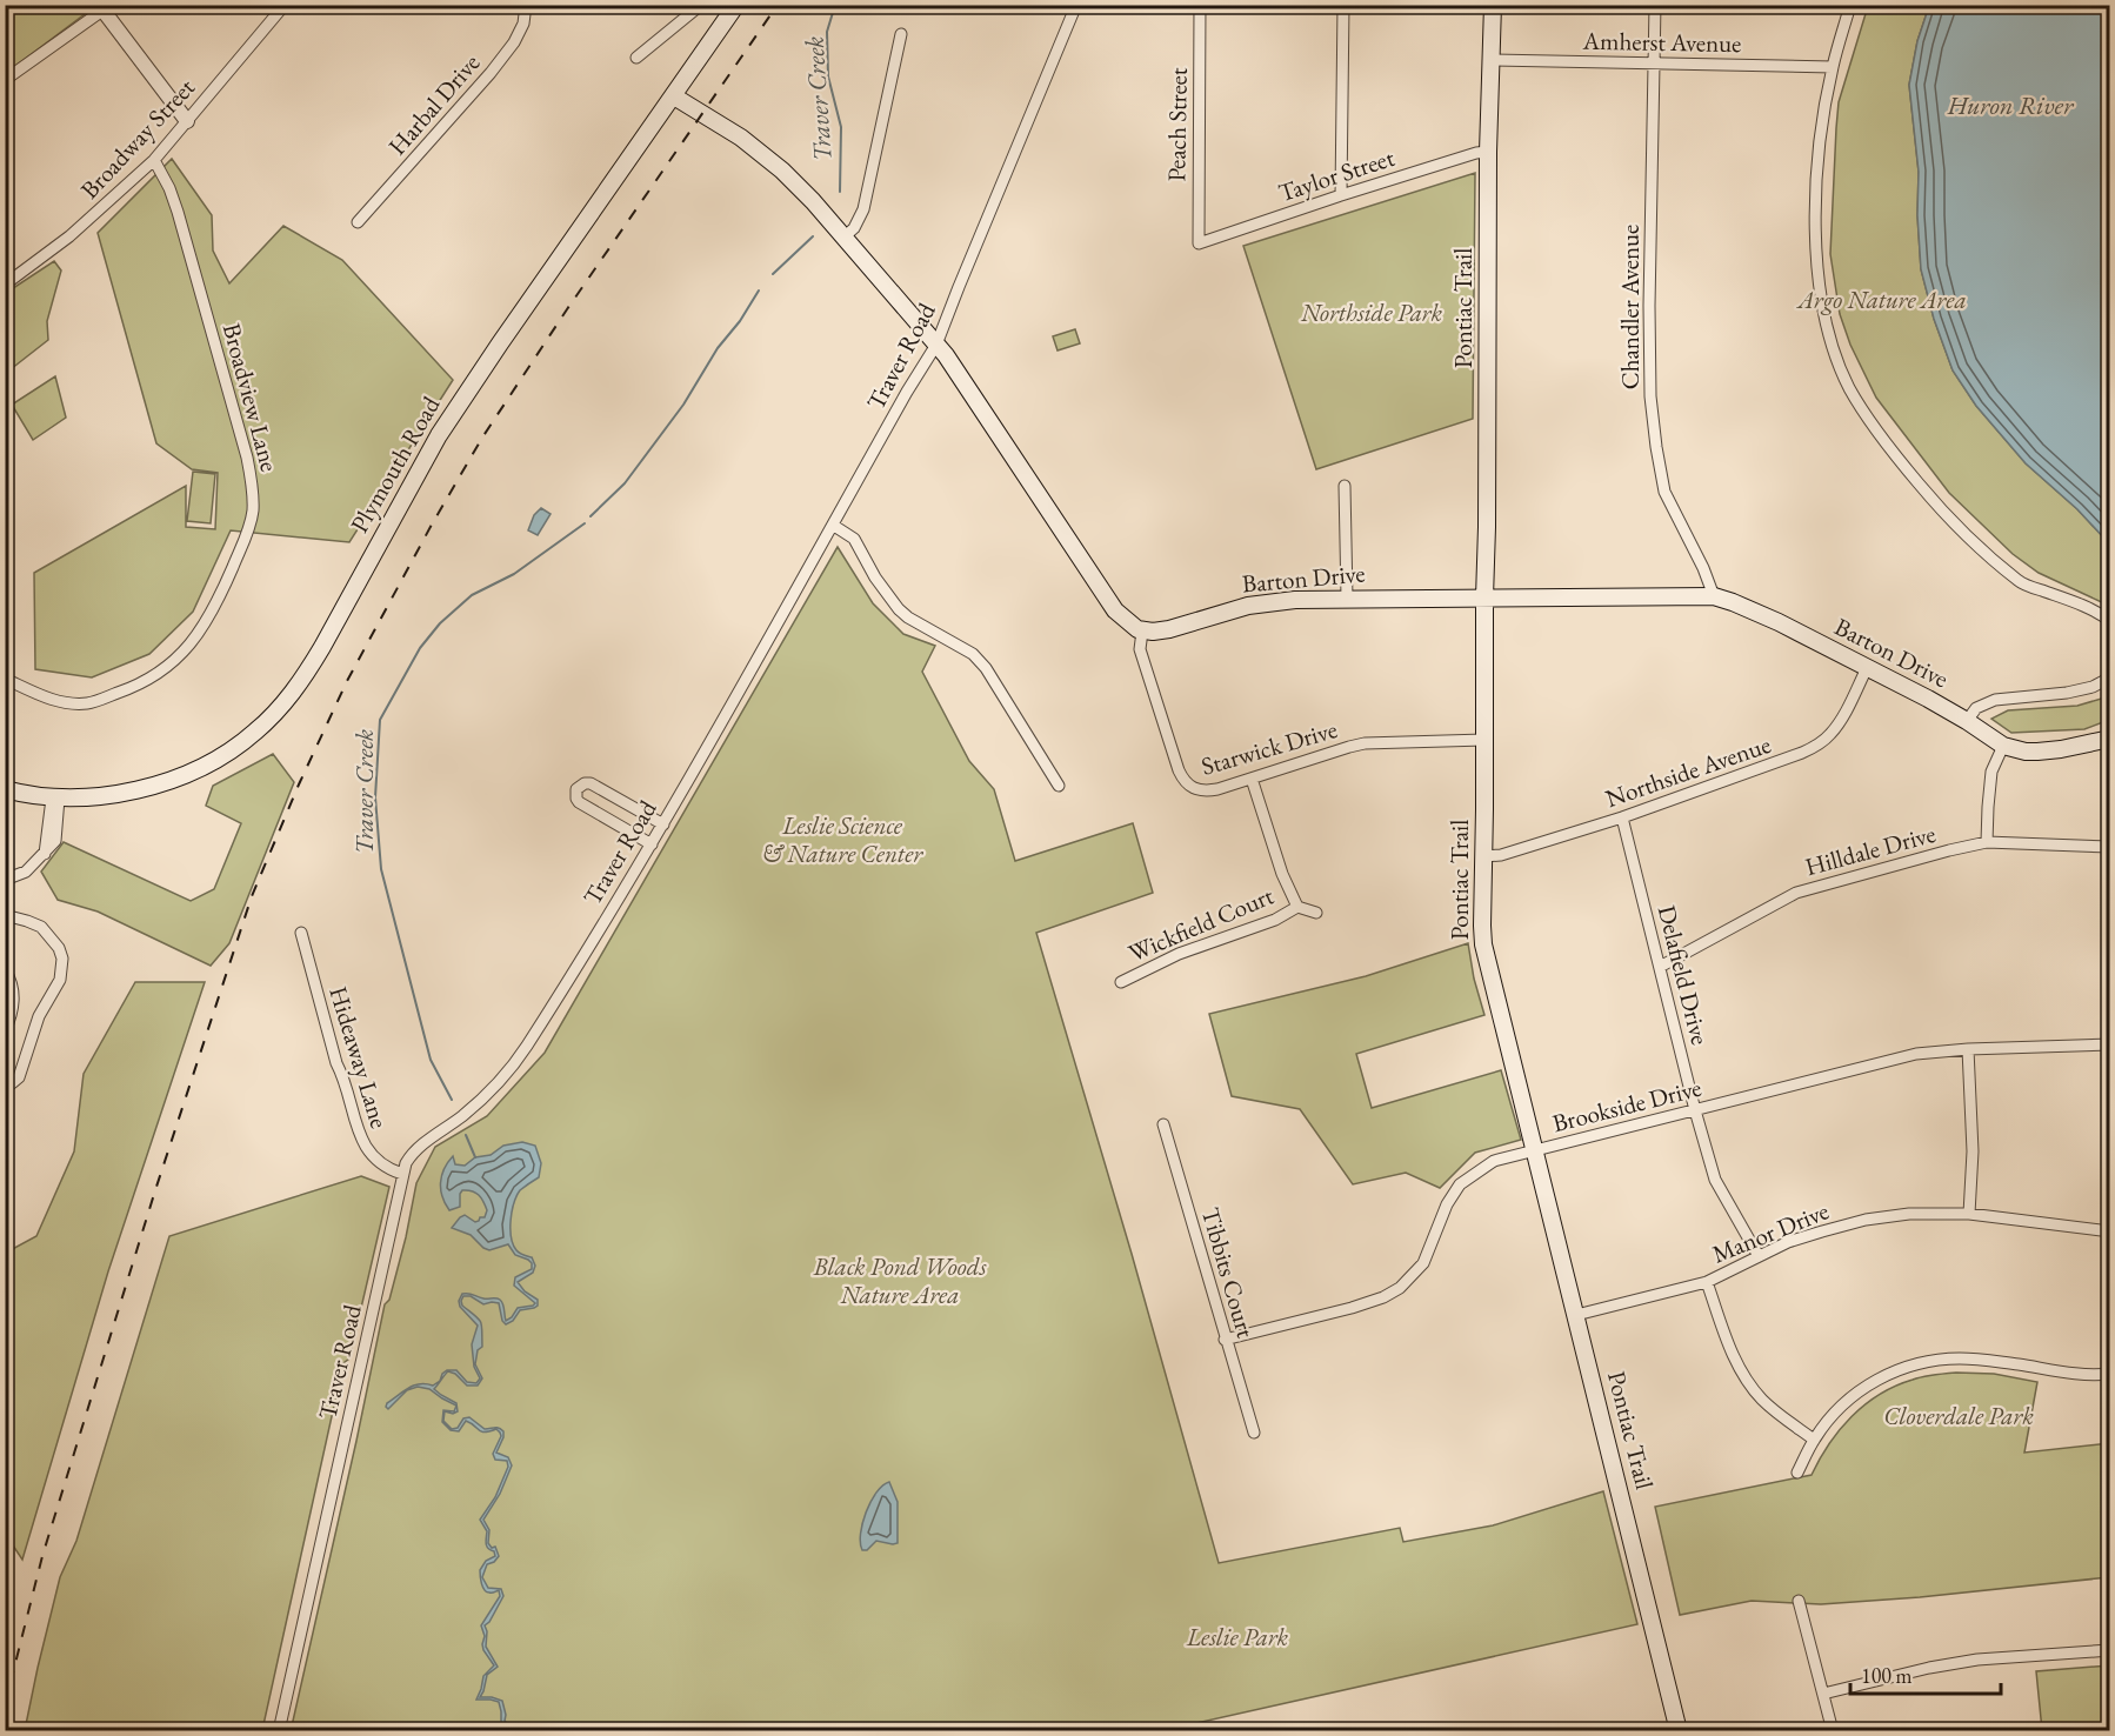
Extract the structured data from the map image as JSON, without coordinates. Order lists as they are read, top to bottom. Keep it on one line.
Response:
{"streets":{"main road":["Pontiac Trail","Plymouth Road","Barton Drive"],"street":["Amherst Avenue","Harbal Drive","Peach Street","Broadway Street","Taylor Street","Chandler Avenue","Traver Road","Broadview Lane","Starwick Drive","Northside Avenue","Hilldale Drive","Wickfield Court","Delafield Drive","Hideaway Lane","Brookside Drive","Manor Drive","Tibbits Court"]},"crossings":[["Amherst Avenue","Chandler Avenue"],["Amherst Avenue","Pontiac Trail"],["Peach Street","Taylor Street"],["Broadway Street","Broadview Lane"],["Taylor Street","Pontiac Trail"],["Chandler Avenue","Barton Drive"],["Pontiac Trail","Barton Drive"],["Pontiac Trail","Starwick Drive"],["Pontiac Trail","Northside Avenue"],["Pontiac Trail","Brookside Drive"],["Pontiac Trail","Manor Drive"],["Traver Road","Hideaway Lane"],["Barton Drive","Starwick Drive"],["Barton Drive","Northside Avenue"],["Starwick Drive","Wickfield Court"],["Northside Avenue","Delafield Drive"],["Hilldale Drive","Delafield Drive"],["Delafield Drive","Brookside Drive"],["Delafield Drive","Manor Drive"],["Brookside Drive","Tibbits Court"]],"water":["Traver Creek","Huron River"],"parks":["Argo Nature Area","Northside Park","Leslie Science & Nature Center","Black Pond Woods Nature Area","Cloverdale Park","Leslie Park"],"scale_bar":"100 m"}
